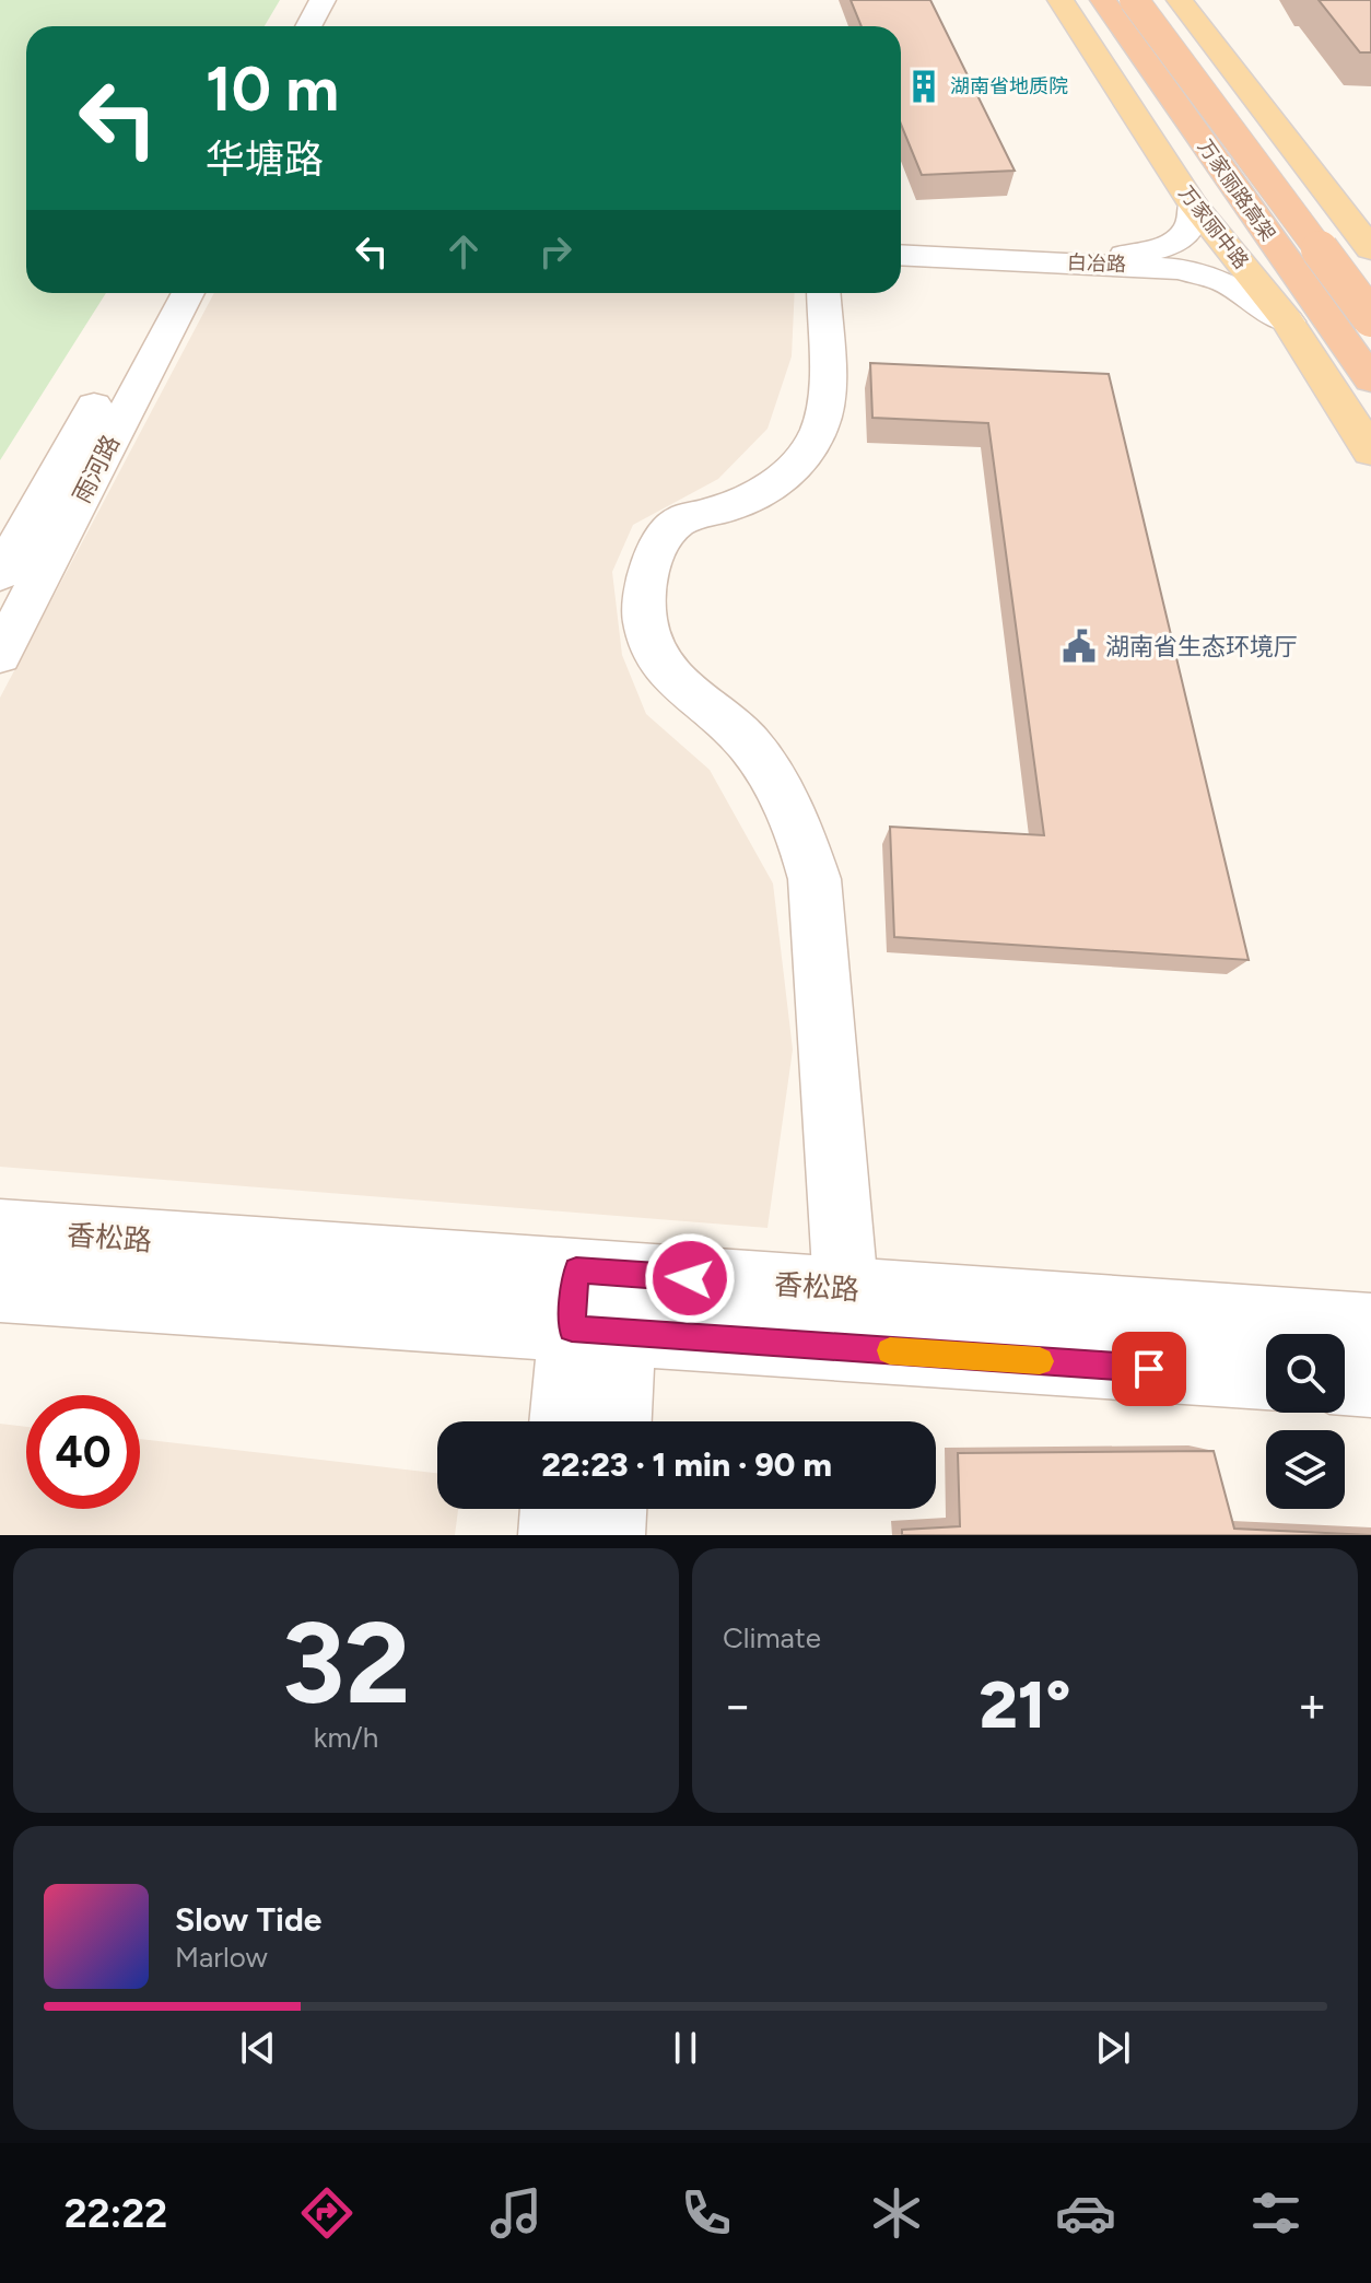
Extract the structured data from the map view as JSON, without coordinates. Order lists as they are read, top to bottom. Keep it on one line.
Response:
{"streets":{"highway":["万家丽路高架"],"main road":["万家丽中路"],"street":["白冶路","雨河路","香松路"]},"crossings":[["万家丽中路","白冶路"]],"places":{"building":["湖南省地质院"],"public building":["湖南省生态环境厅"]},"page":{"turn":["10 m","华塘路"],"limit":"40","trip":"22:23 · 1 min · 90 m","tile":[["32","km/h"],"Climate"],"heat":["−","21°","+"],"song":["Slow Tide","Marlow"],"tabs":"22:22"}}
